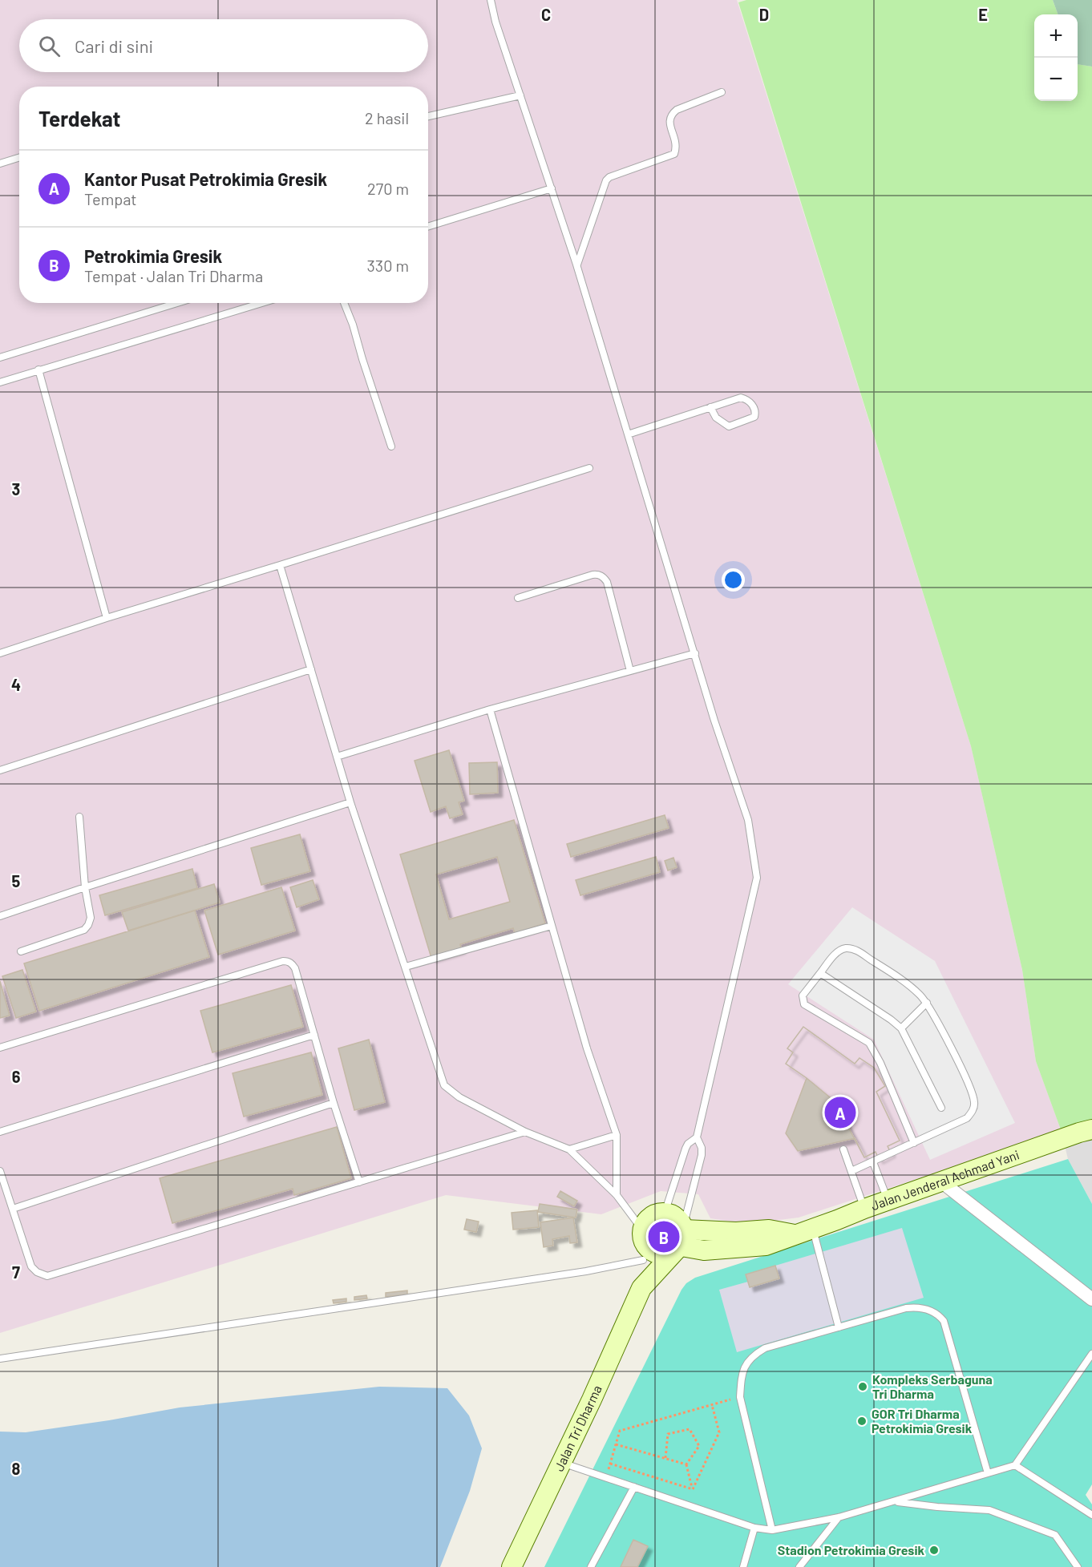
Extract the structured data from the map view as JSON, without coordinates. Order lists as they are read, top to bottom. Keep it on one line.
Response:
{"streets":{"main road":["Jalan Jenderal Achmad Yani","Jalan Tri Dharma"]},"places":["Kompleks Serbaguna Tri Dharma","GOR Tri Dharma Petrokimia Gresik","Stadion Petrokimia Gresik"],"page":{"map_buttons":["+","−"],"search":"Cari di sini","heading":["Terdekat","2 hasil"],"list":[{"mark":"A","name":"Kantor Pusat Petrokimia Gresik","note":"Tempat","value":"270 m"},{"mark":"B","name":"Petrokimia Gresik","note":"Tempat · Jalan Tri Dharma","value":"330 m"}],"pins":["A","B"]},"grid":{"columns":["C","D","E"],"rows":["3","4","5","6","7","8"]}}
